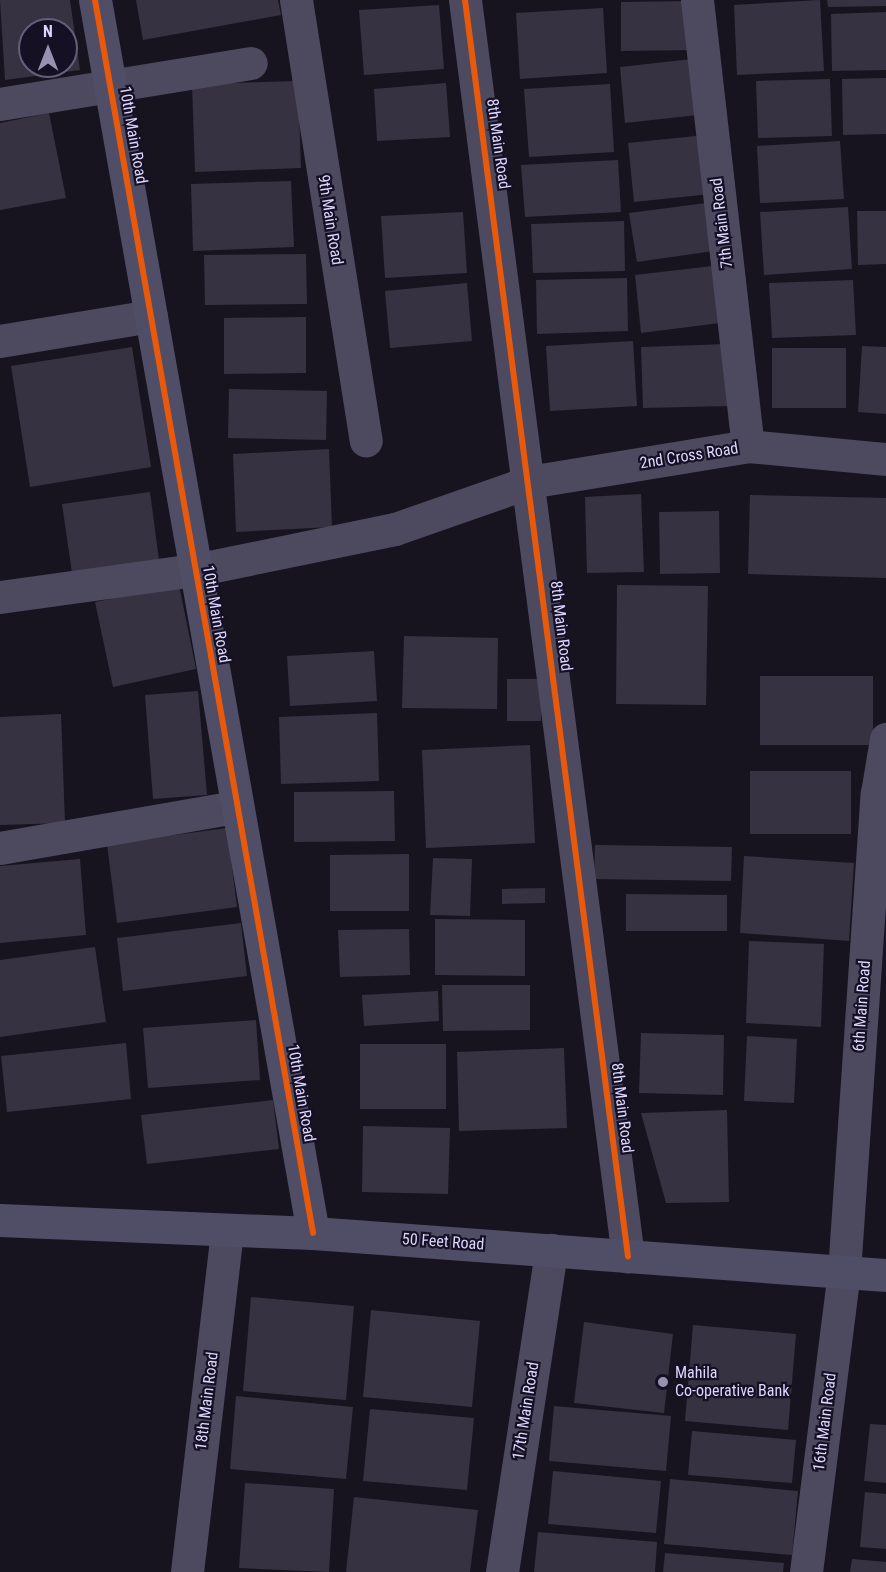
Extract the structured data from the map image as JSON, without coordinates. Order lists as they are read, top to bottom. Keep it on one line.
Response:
{"streets":{"street":["10th Main Road","8th Main Road","9th Main Road","7th Main Road","2nd Cross Road","6th Main Road","50 Feet Road","18th Main Road","17th Main Road","16th Main Road"]},"crossings":[["10th Main Road","50 Feet Road"],["8th Main Road","2nd Cross Road"],["8th Main Road","50 Feet Road"],["7th Main Road","2nd Cross Road"],["6th Main Road","50 Feet Road"],["6th Main Road","16th Main Road"],["50 Feet Road","18th Main Road"],["50 Feet Road","17th Main Road"],["50 Feet Road","16th Main Road"]],"places":["Mahila Co-operative Bank"],"north":"top"}
